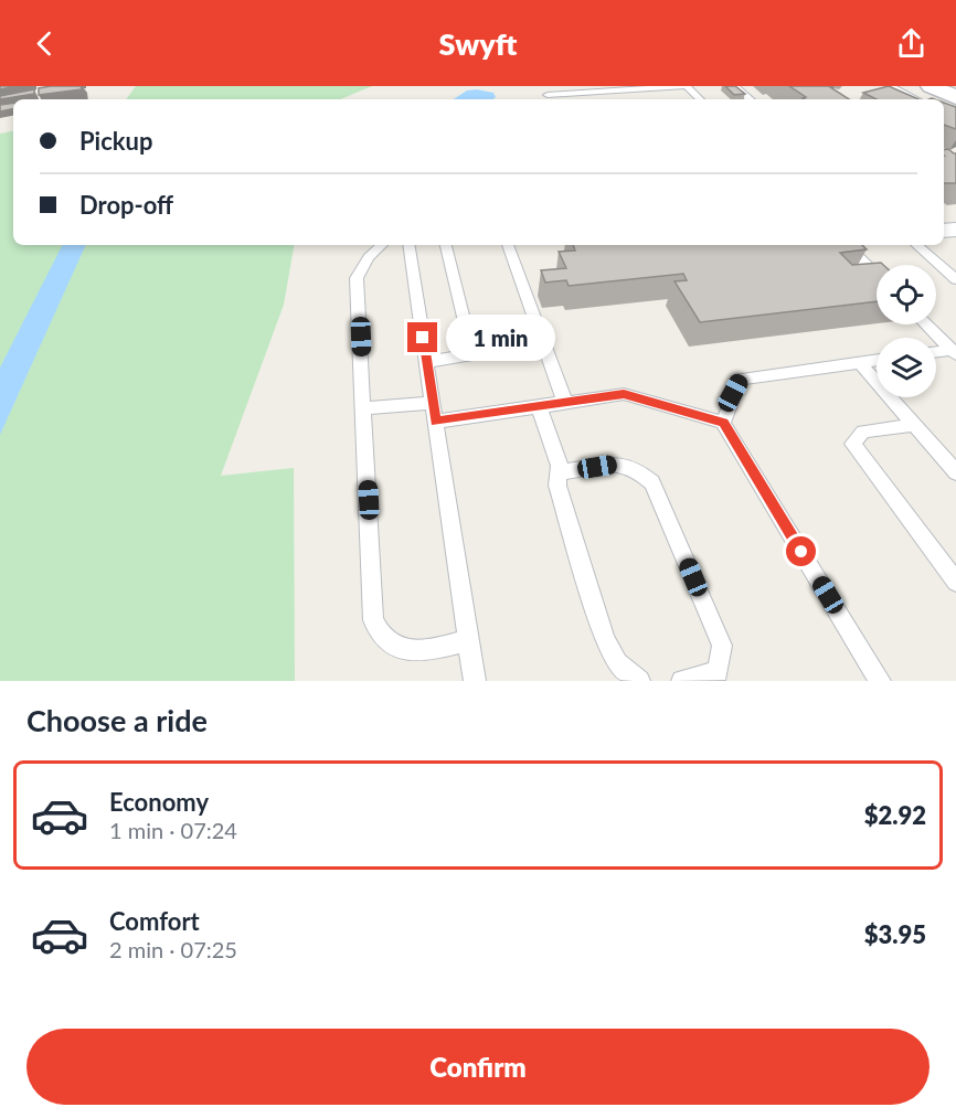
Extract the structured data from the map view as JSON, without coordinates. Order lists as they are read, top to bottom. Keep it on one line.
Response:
{"page":{"header":"Swyft","banner":["Pickup","Drop-off"],"bubble":"1 min","heading":"Choose a ride","list":[{"name":"Economy","note":"1 min · 07:24","value":"$2.92"},{"name":"Comfort","note":"2 min · 07:25","value":"$3.95"}],"buttons":"Confirm"}}
